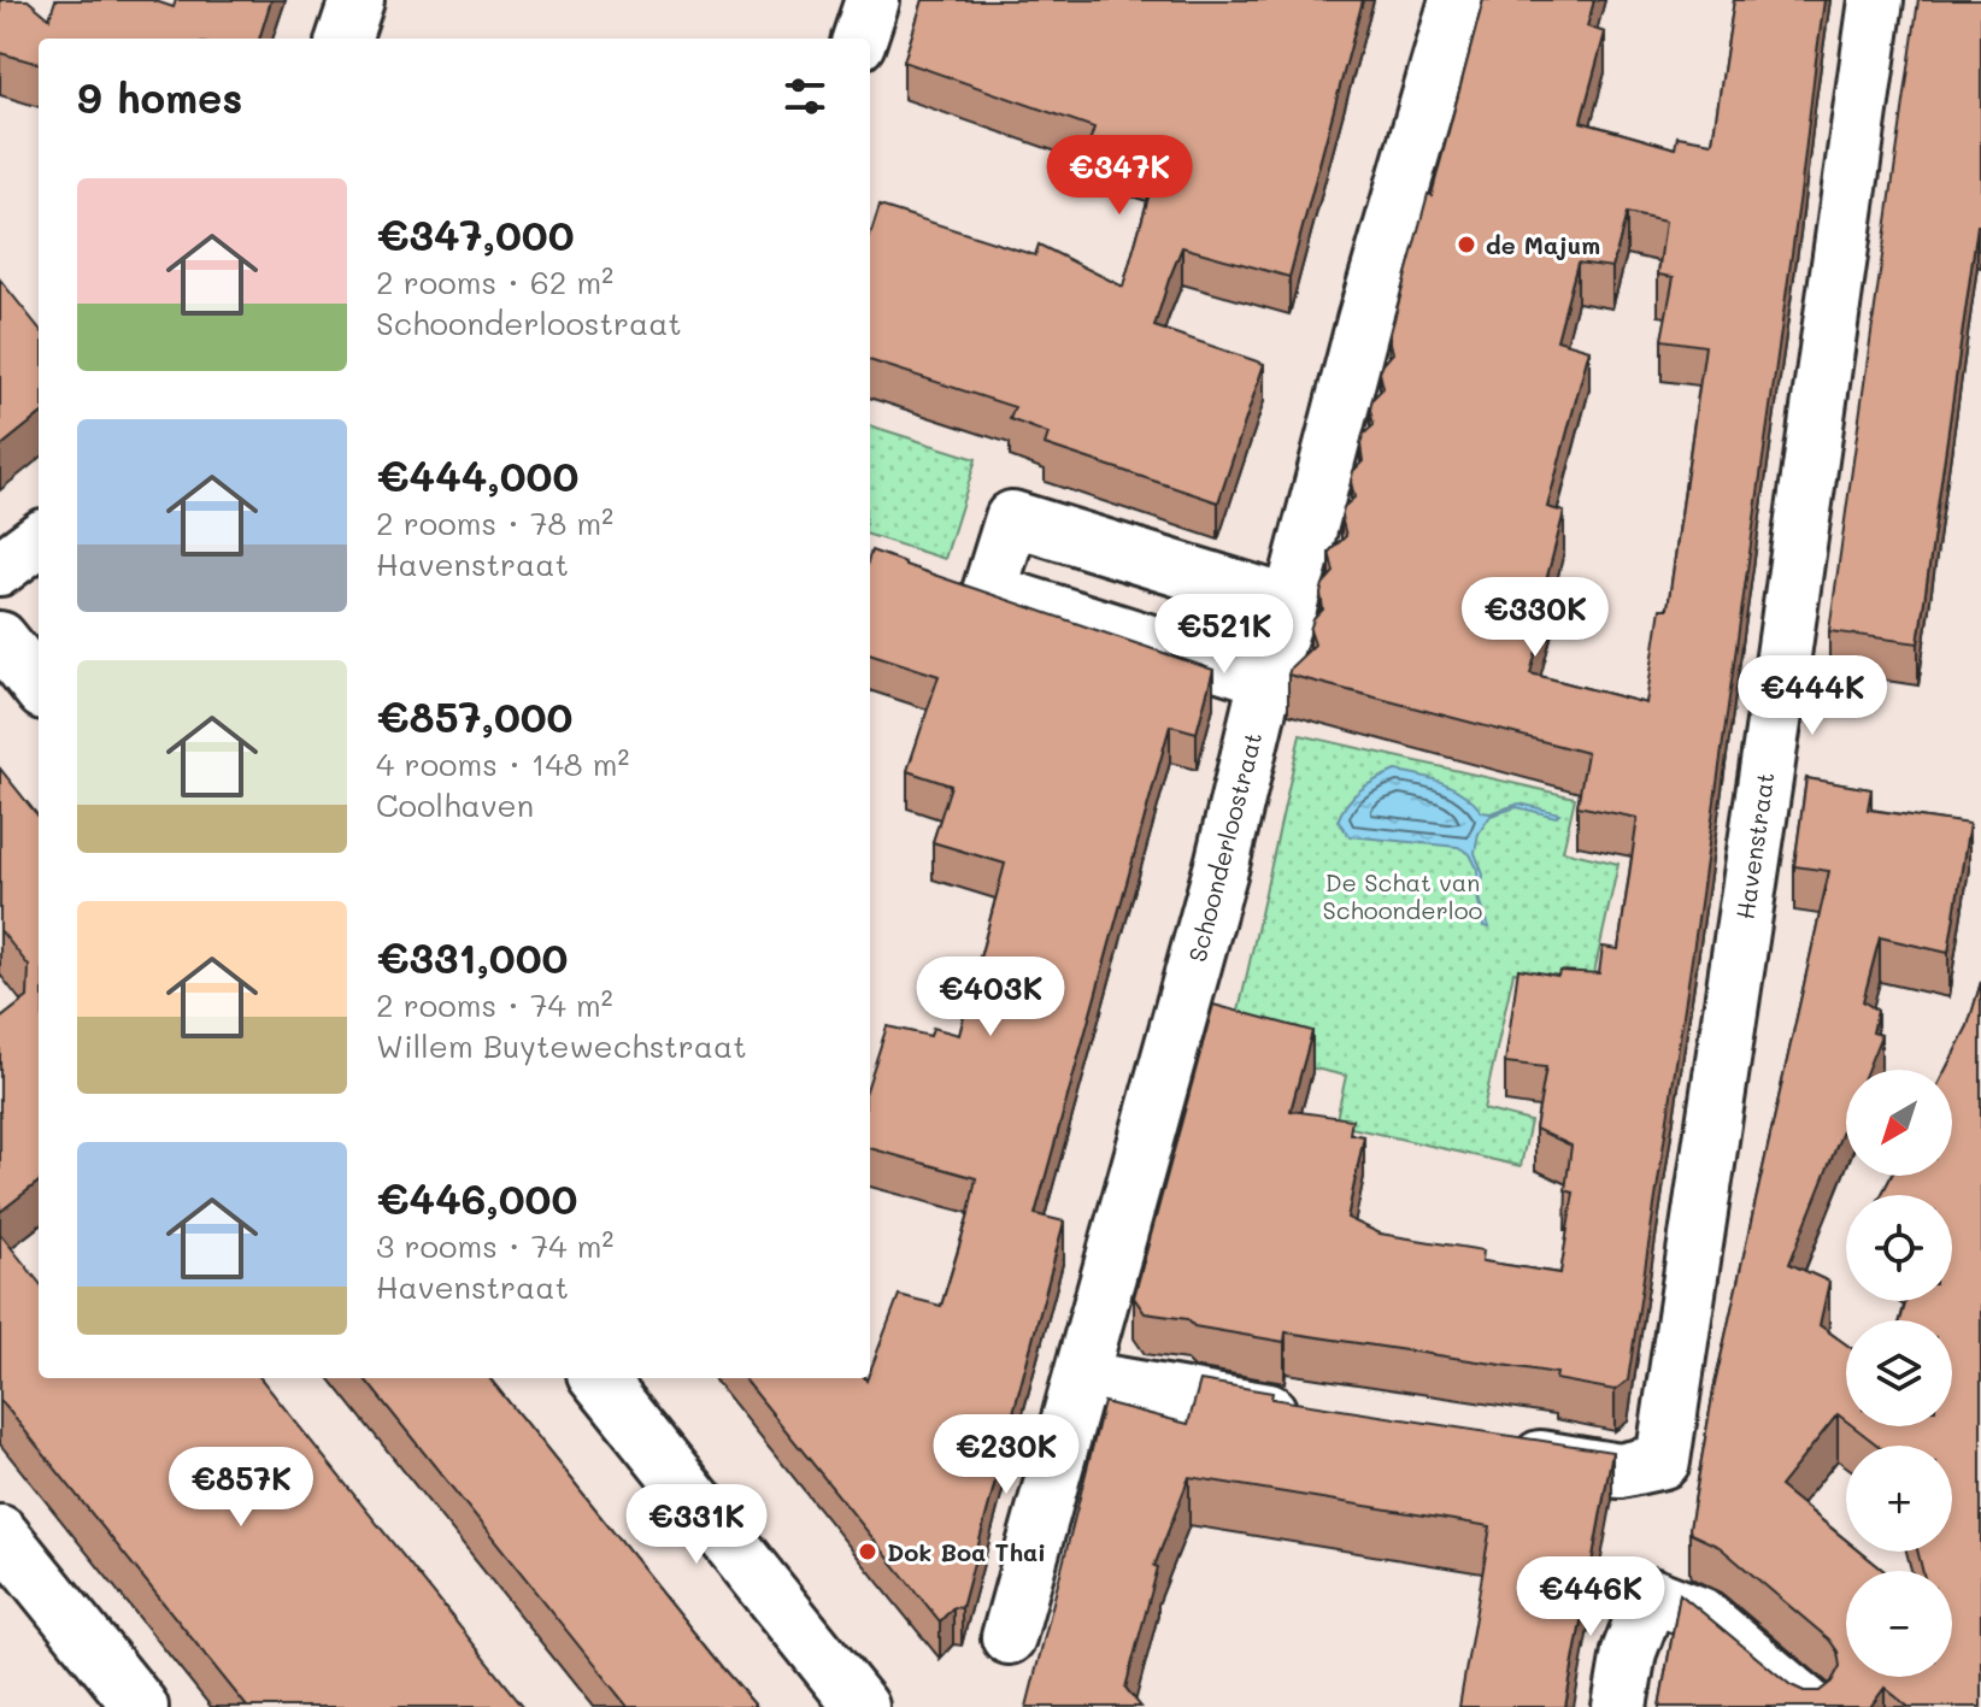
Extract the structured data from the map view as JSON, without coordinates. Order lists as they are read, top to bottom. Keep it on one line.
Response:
{"streets":{"street":["Havenstraat","Schoonderloostraat"]},"parks":["De Schat van Schoonderloo"],"places":["de Majum","Dok Boa Thai"],"north":"bottom left","page":{"heading":"9 homes","price":["€347K","€330K","€521K","€444K","€403K","€230K","€857K","€331K","€446K"],"list":[{"name":"€347,000","note":"2 rooms · 62 m² · Schoonderloostraat"},{"name":"€444,000","note":"2 rooms · 78 m² · Havenstraat"},{"name":"€857,000","note":"4 rooms · 148 m² · Coolhaven"},{"name":"€331,000","note":"2 rooms · 74 m² · Willem Buytewechstraat"},{"name":"€446,000","note":"3 rooms · 74 m² · Havenstraat"}],"map_buttons":["+","−"]}}
